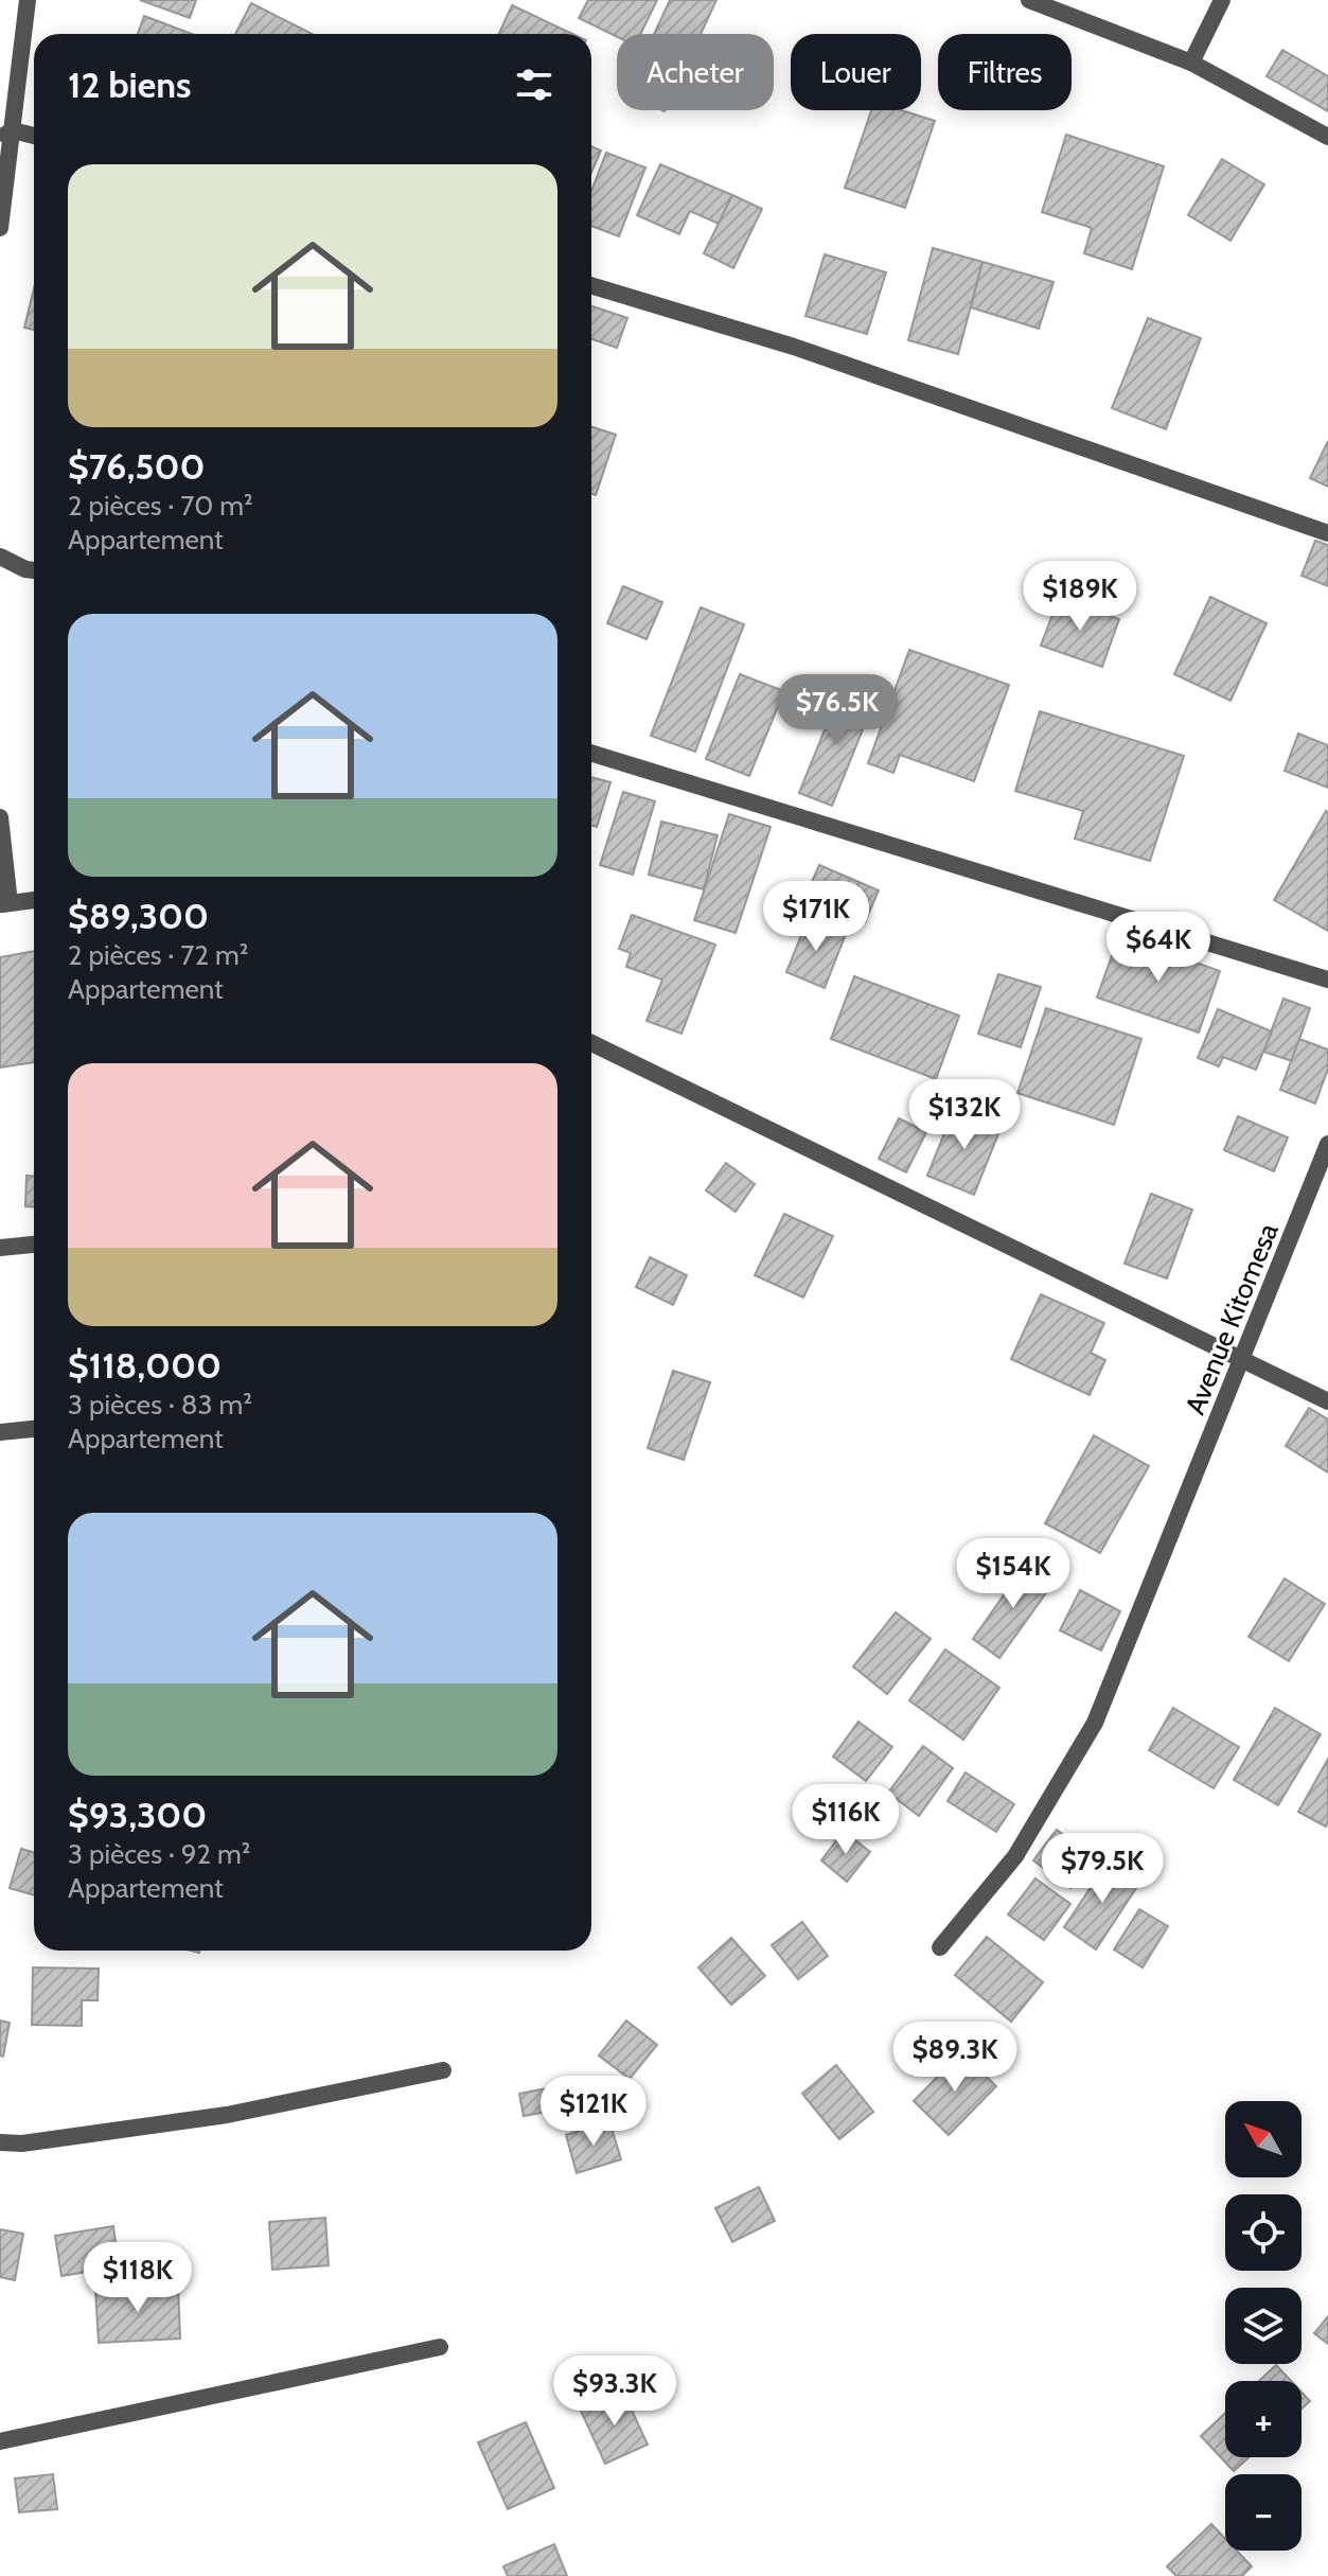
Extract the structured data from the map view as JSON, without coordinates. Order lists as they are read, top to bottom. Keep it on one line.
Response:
{"streets":{"street":["Avenue Kitomesa"]},"north":"top left","page":{"chip":["Acheter","Louer","Filtres"],"heading":"12 biens","list":[{"name":"$76,500","note":"2 pièces · 70 m² · Appartement"},{"name":"$89,300","note":"2 pièces · 72 m² · Appartement"},{"name":"$118,000","note":"3 pièces · 83 m² · Appartement"},{"name":"$93,300","note":"3 pièces · 92 m² · Appartement"}],"price":["$189K","$76.5K","$171K","$64K","$132K","$154K","$116K","$79.5K","$89.3K","$121K","$118K","$93.3K"],"map_buttons":["+","−"]}}
